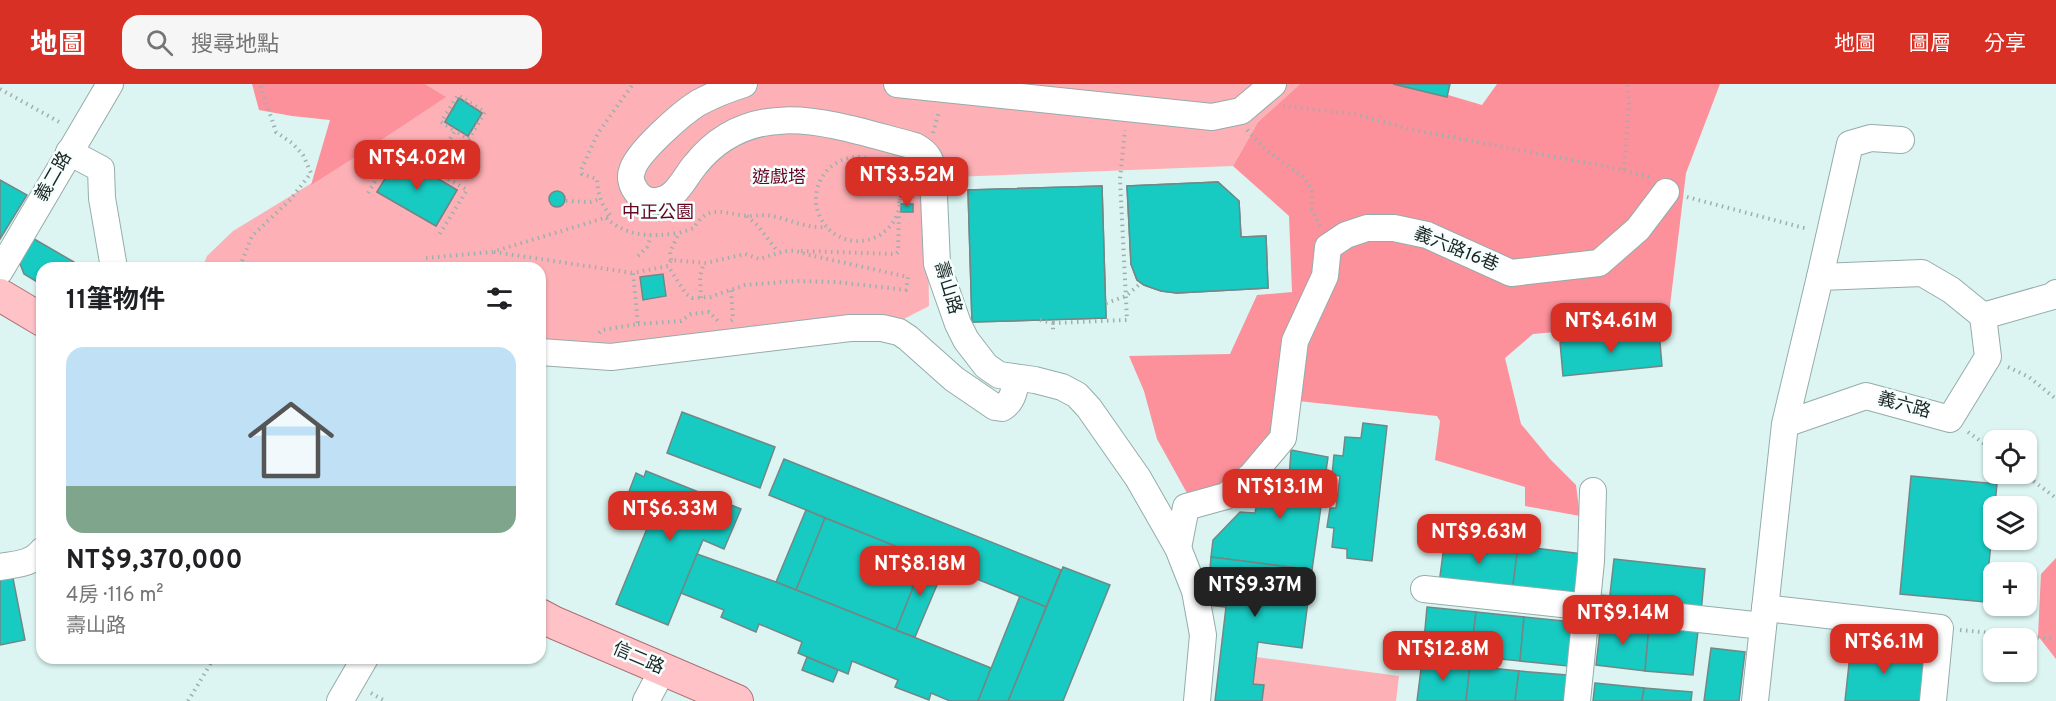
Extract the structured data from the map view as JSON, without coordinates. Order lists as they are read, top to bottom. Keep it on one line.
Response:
{"streets":{"main road":["信二路"],"street":["義二路","義六路16巷","壽山路","義六路"]},"parks":["遊戲塔","中正公園"],"page":{"header":"地圖","search":"搜尋地點","nav":["地圖","圖層","分享"],"price":["NT$4.02M","NT$3.52M","NT$4.61M","NT$13.1M","NT$6.33M","NT$9.63M","NT$8.18M","NT$9.37M","NT$9.14M","NT$6.1M","NT$12.8M"],"heading":"11筆物件","list":[{"name":"NT$9,370,000","note":"4房 · 116 m² · 壽山路"}],"map_buttons":["+","−"]}}
